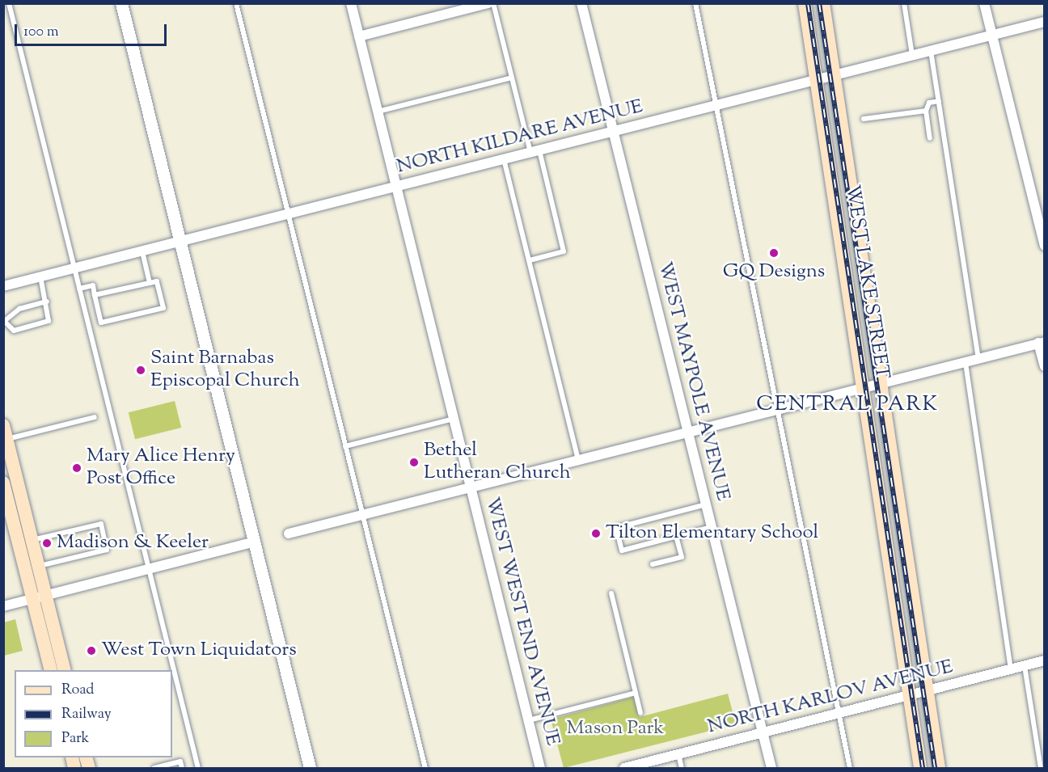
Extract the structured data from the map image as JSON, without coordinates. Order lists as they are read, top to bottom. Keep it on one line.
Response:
{"streets":{"main road":["WEST LAKE STREET"],"street":["NORTH KILDARE AVENUE","WEST MAYPOLE AVENUE","WEST WEST END AVENUE","NORTH KARLOV AVENUE"]},"crossings":[["NORTH KILDARE AVENUE","WEST LAKE STREET"],["NORTH KILDARE AVENUE","WEST MAYPOLE AVENUE"],["NORTH KILDARE AVENUE","WEST WEST END AVENUE"],["WEST LAKE STREET","NORTH KARLOV AVENUE"],["WEST MAYPOLE AVENUE","NORTH KARLOV AVENUE"]],"districts":["CENTRAL PARK"],"parks":["Mason Park"],"places":["GQ Designs","Saint Barnabas Episcopal Church","Bethel Lutheran Church","Mary Alice Henry Post Office","Tilton Elementary School","Madison & Keeler","West Town Liquidators"],"legend":["Road","Railway","Park"],"scale_bar":"100 m"}
